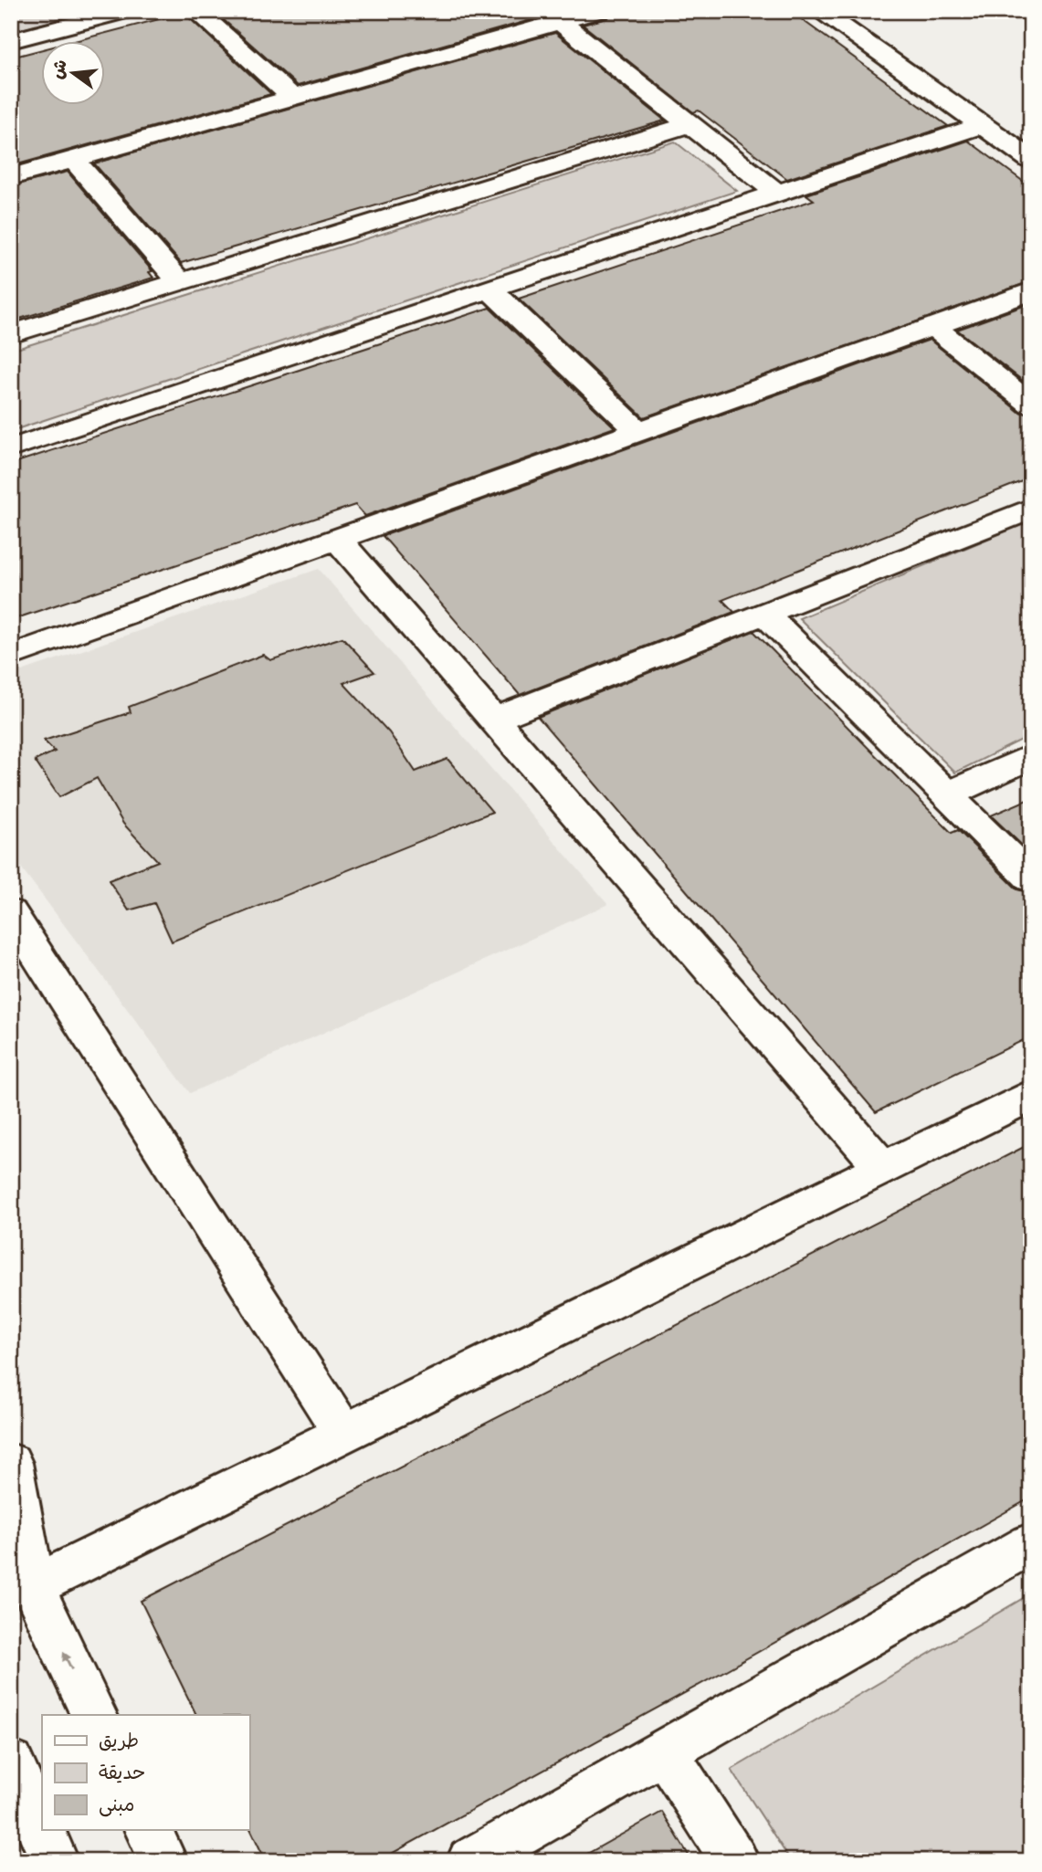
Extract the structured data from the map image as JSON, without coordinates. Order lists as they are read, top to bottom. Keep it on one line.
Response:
{"legend":["طريق","حديقة","مبنى"],"north":"left"}
